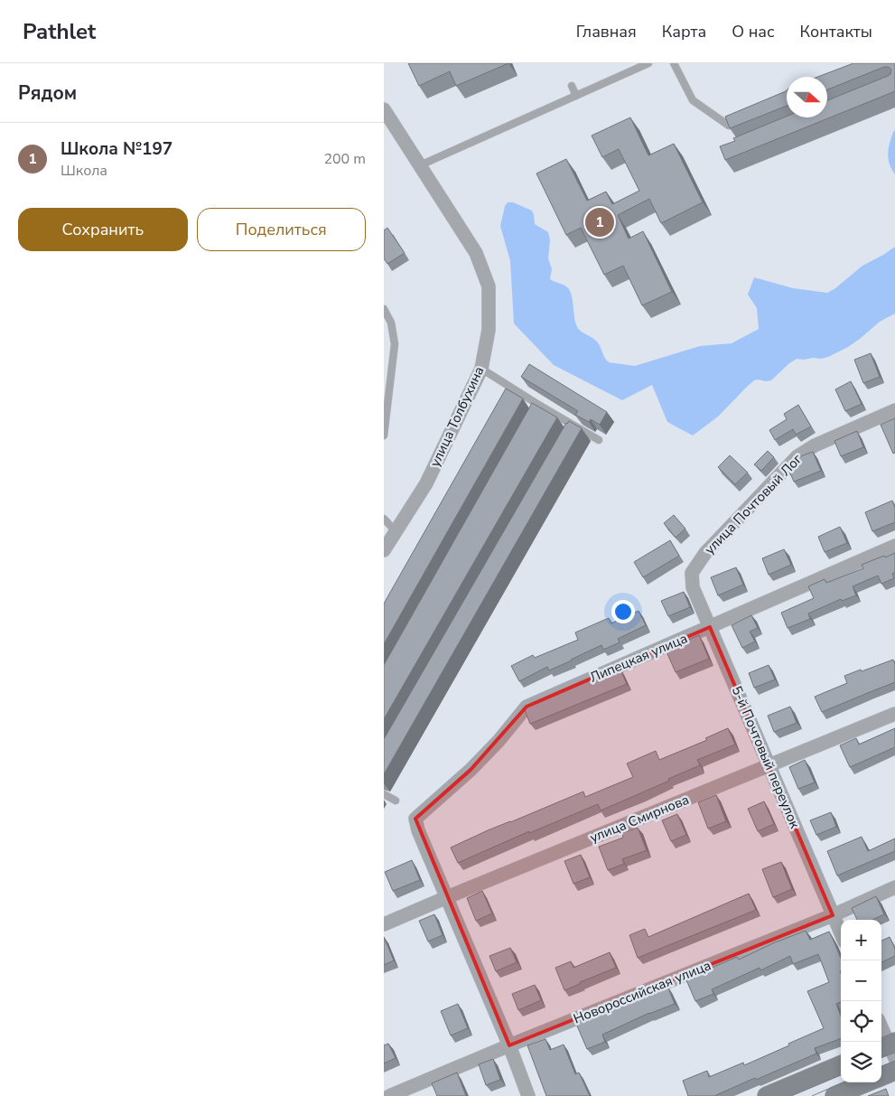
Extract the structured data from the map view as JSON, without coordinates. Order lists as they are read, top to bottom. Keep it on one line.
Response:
{"streets":{"street":["улица Толбухина","улица Почтовый Лог","Липецкая улица","5-й Почтовый переулок","улица Смирнова","Новороссийская улица"]},"crossings":[["улица Почтовый Лог","5-й Почтовый переулок"],["Липецкая улица","5-й Почтовый переулок"],["Липецкая улица","улица Смирнова"],["5-й Почтовый переулок","улица Смирнова"],["5-й Почтовый переулок","Новороссийская улица"]],"north":"right","page":{"header":"Pathlet","nav":["Главная","Карта","О нас","Контакты"],"heading":"Рядом","list":[{"mark":"1","name":"Школа №197","note":"Школа","value":"200 m"}],"buttons":["Сохранить","Поделиться"],"pins":"1","map_buttons":["+","−"]}}
